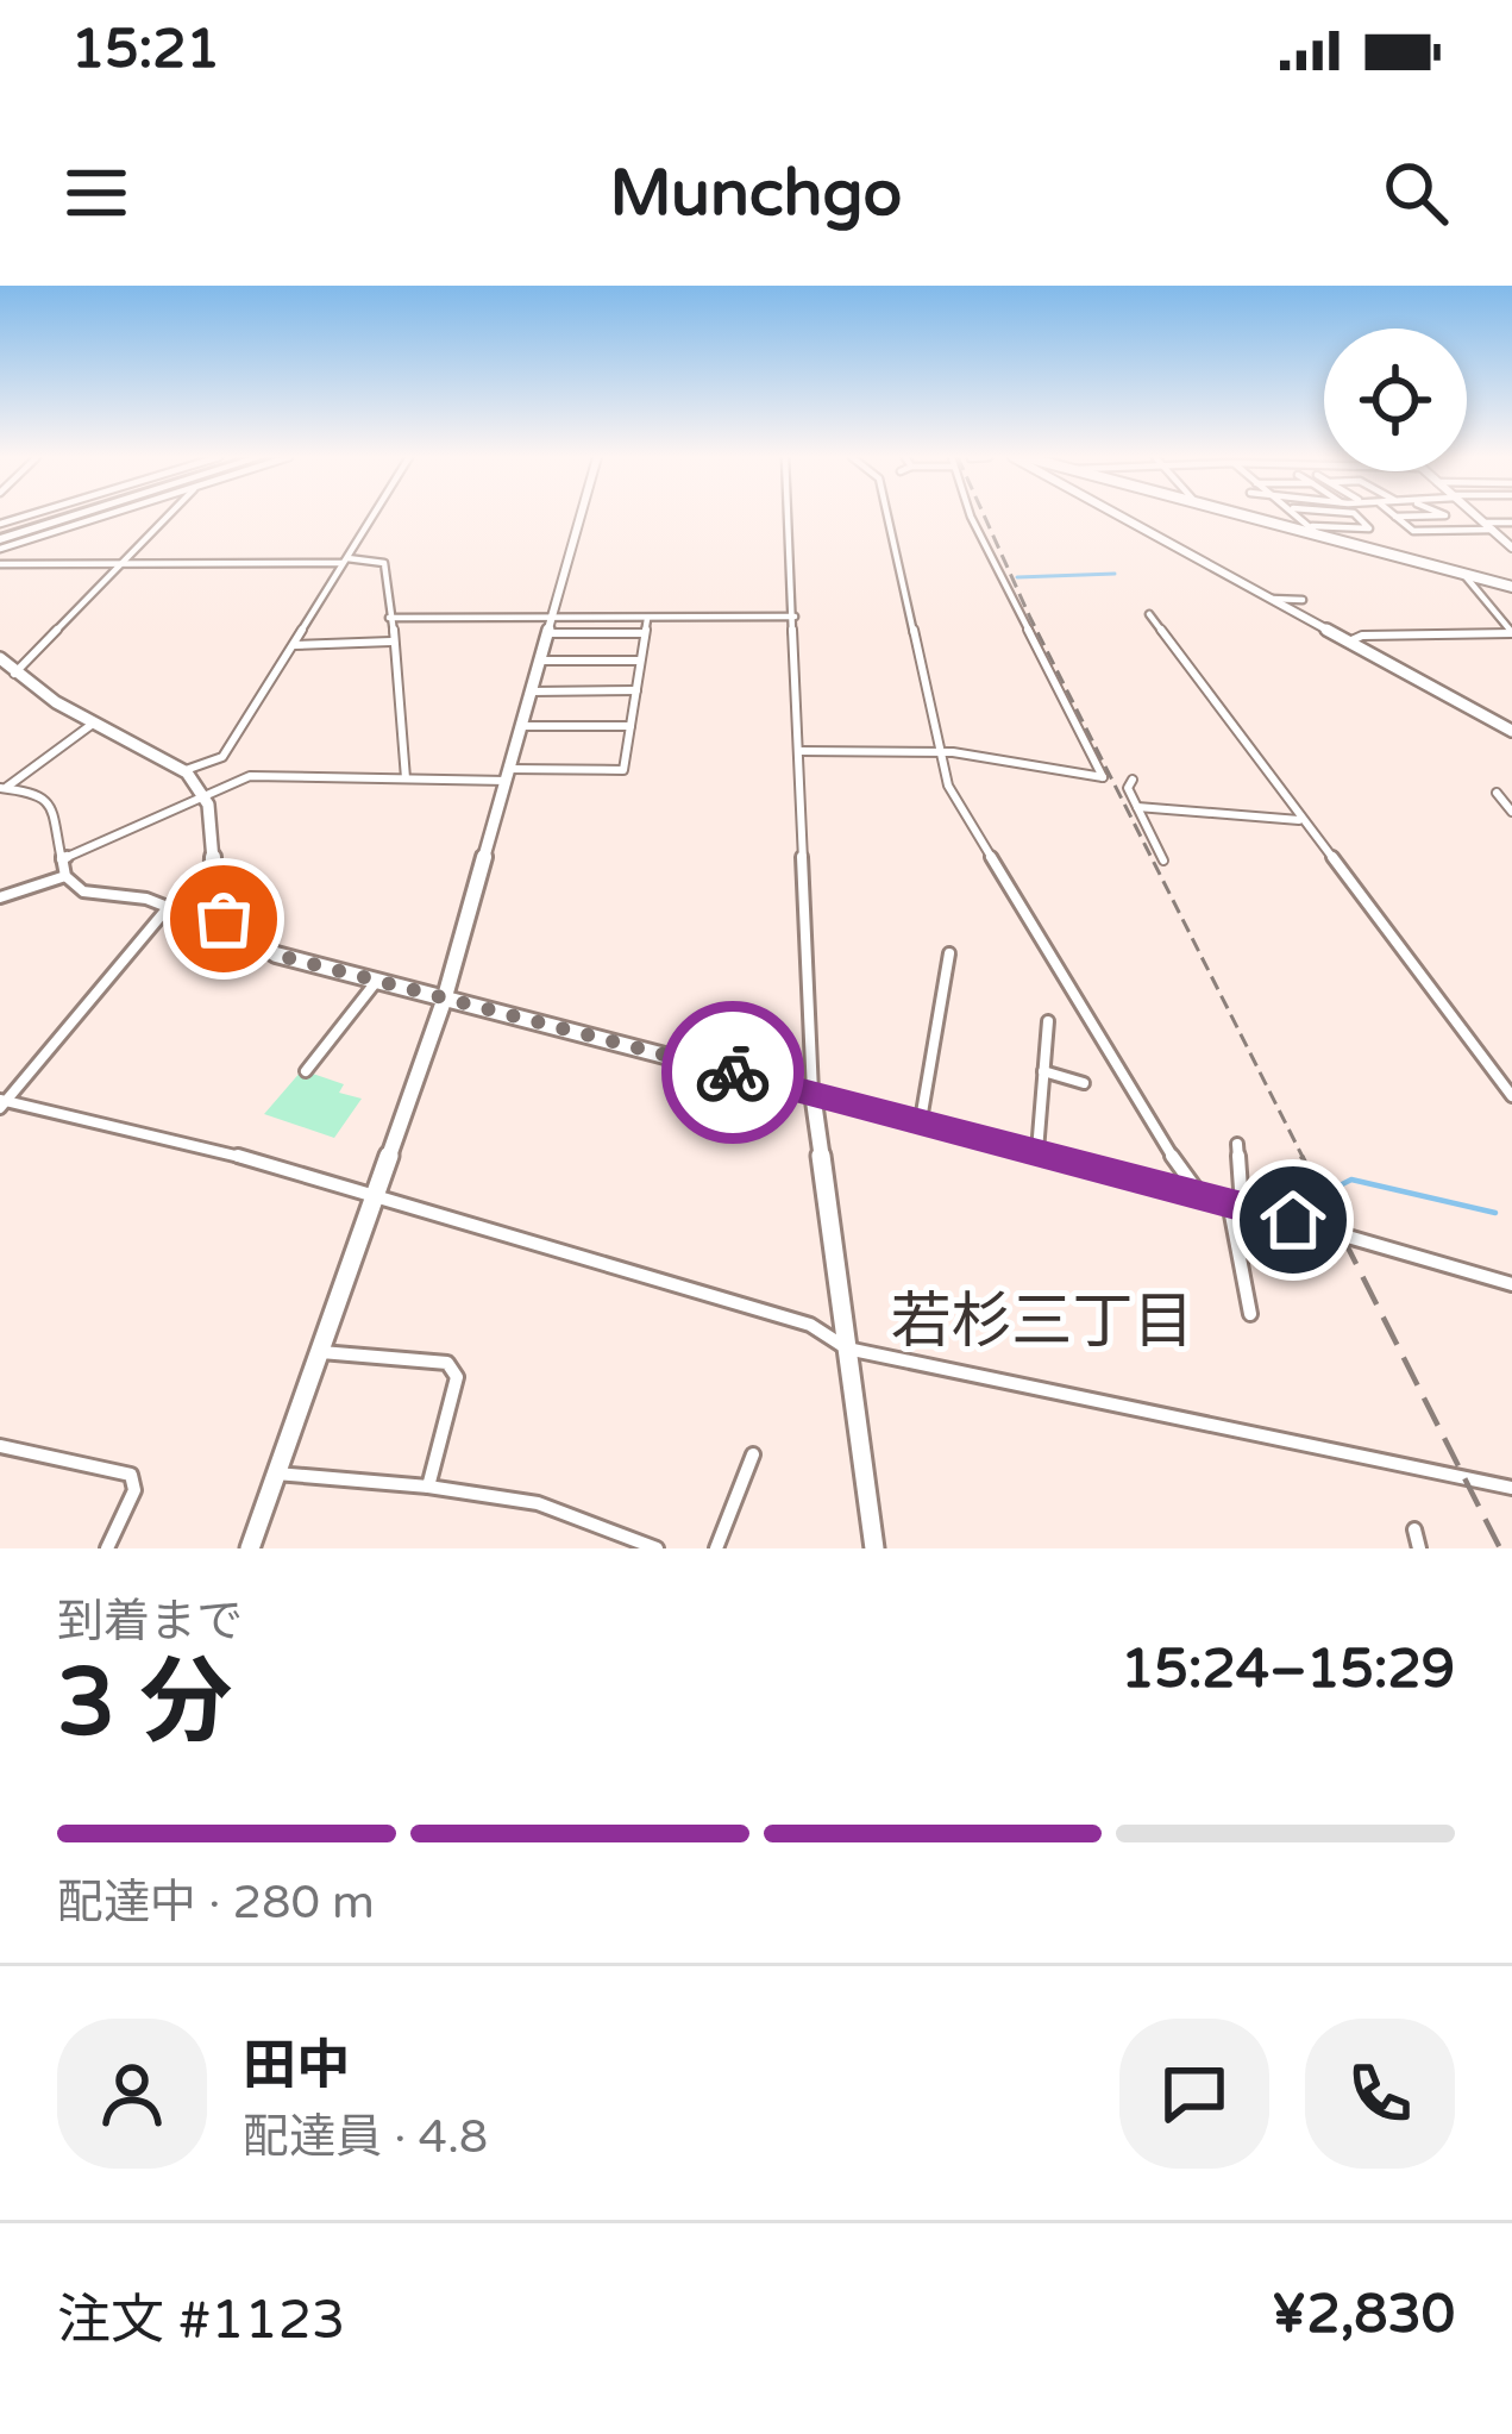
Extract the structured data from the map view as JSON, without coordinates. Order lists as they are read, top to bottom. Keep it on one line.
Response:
{"districts":["若杉三丁目"],"page":{"status":"15:21","header":"Munchgo","heading":["3 分","到着まで","15:24–15:29"],"panel":["田中","配達員 · 4.8","注文 #1123","¥2,830"],"bar":"配達中 · 280 m"}}
